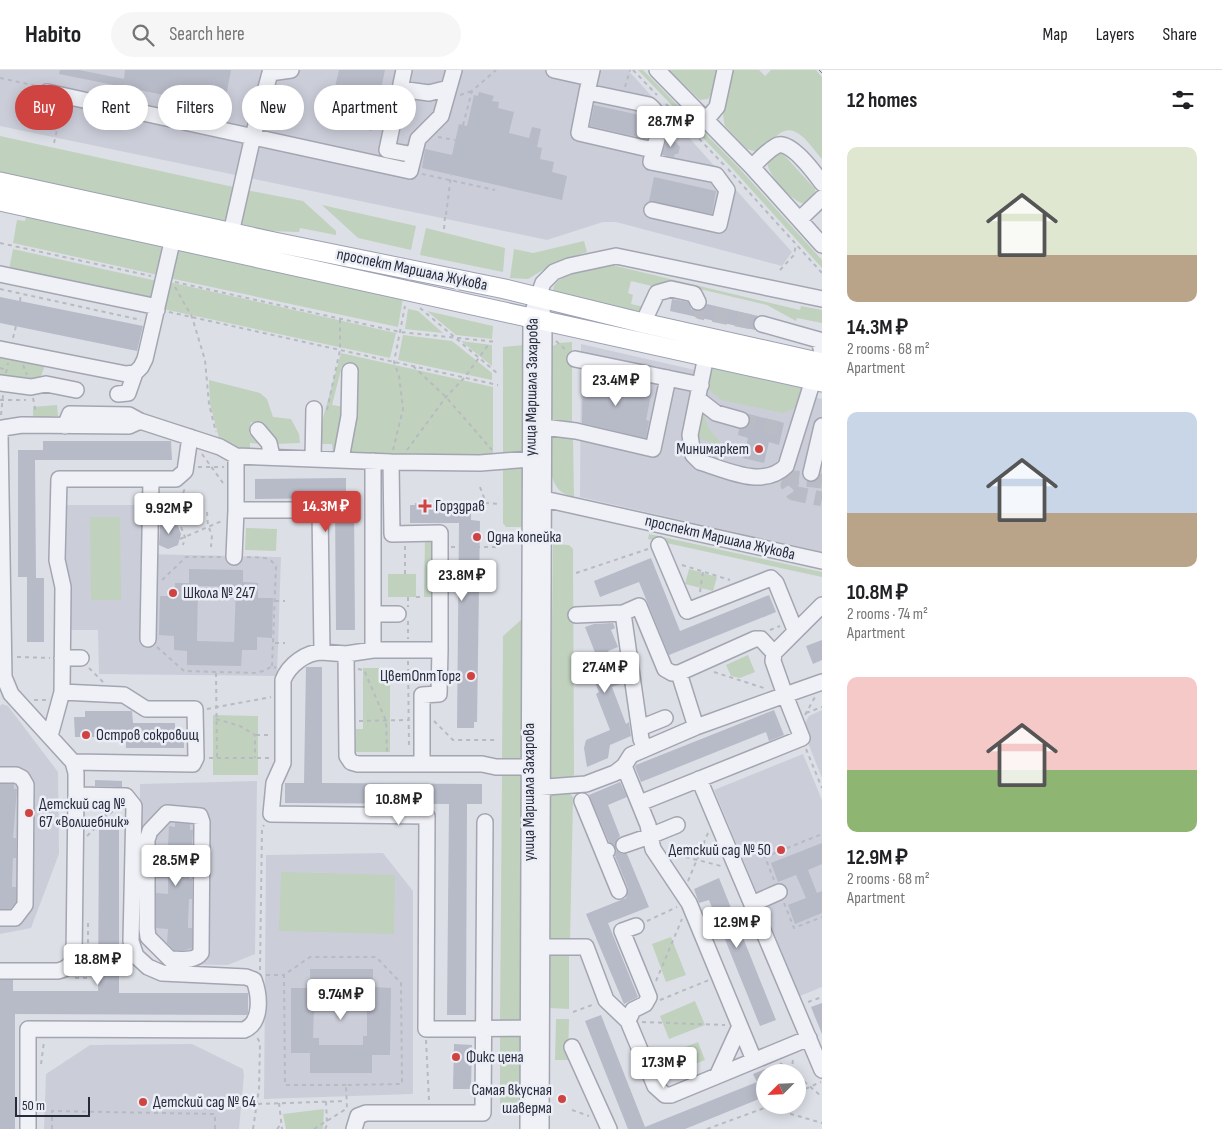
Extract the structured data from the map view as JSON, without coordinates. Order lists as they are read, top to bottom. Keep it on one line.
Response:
{"streets":{"main road":["проспект Маршала Жукова"],"street":["улица Маршала Захарова"]},"crossings":[["проспект Маршала Жукова","улица Маршала Захарова"]],"places":{"other":["Минимаркет","Одна копейка","Школа № 247","ЦветОптТорг","Остров сокровищ","Детский сад № 67 «Волшебник»","Детский сад № 50","Фикс цена","Самая вкусная шаверма","Детский сад № 64"],"health":["Горздрав"]},"scale_bar":"50 m","north":"bottom left","page":{"header":"Habito","search":"Search here","nav":["Map","Layers","Share"],"heading":"12 homes","chip":["Buy","Rent","Filters","New","Apartment"],"price":["28.7M ₽","23.4M ₽","14.3M ₽","9.92M ₽","23.8M ₽","27.4M ₽","10.8M ₽","28.5M ₽","12.9M ₽","18.8M ₽","9.74M ₽","17.3M ₽"],"list":[{"name":"14.3M ₽","note":"2 rooms · 68 m² · Apartment"},{"name":"10.8M ₽","note":"2 rooms · 74 m² · Apartment"},{"name":"12.9M ₽","note":"2 rooms · 68 m² · Apartment"}],"scale":"50 m"}}
